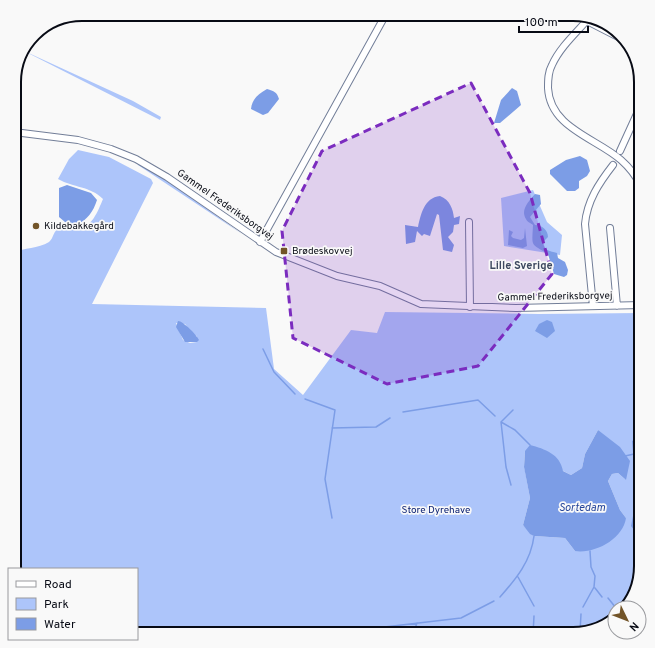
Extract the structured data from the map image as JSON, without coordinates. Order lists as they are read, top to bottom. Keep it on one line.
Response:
{"streets":{"street":["Gammel Frederiksborgvej"]},"districts":["Lille Sverige"],"water":["Sortedam"],"parks":["Store Dyrehave"],"places":{"other":["Kildebakkegård"],"transit":["Brødeskovvej"]},"legend":["Road","Park","Water"],"scale_bar":"100 m","north":"bottom right"}
